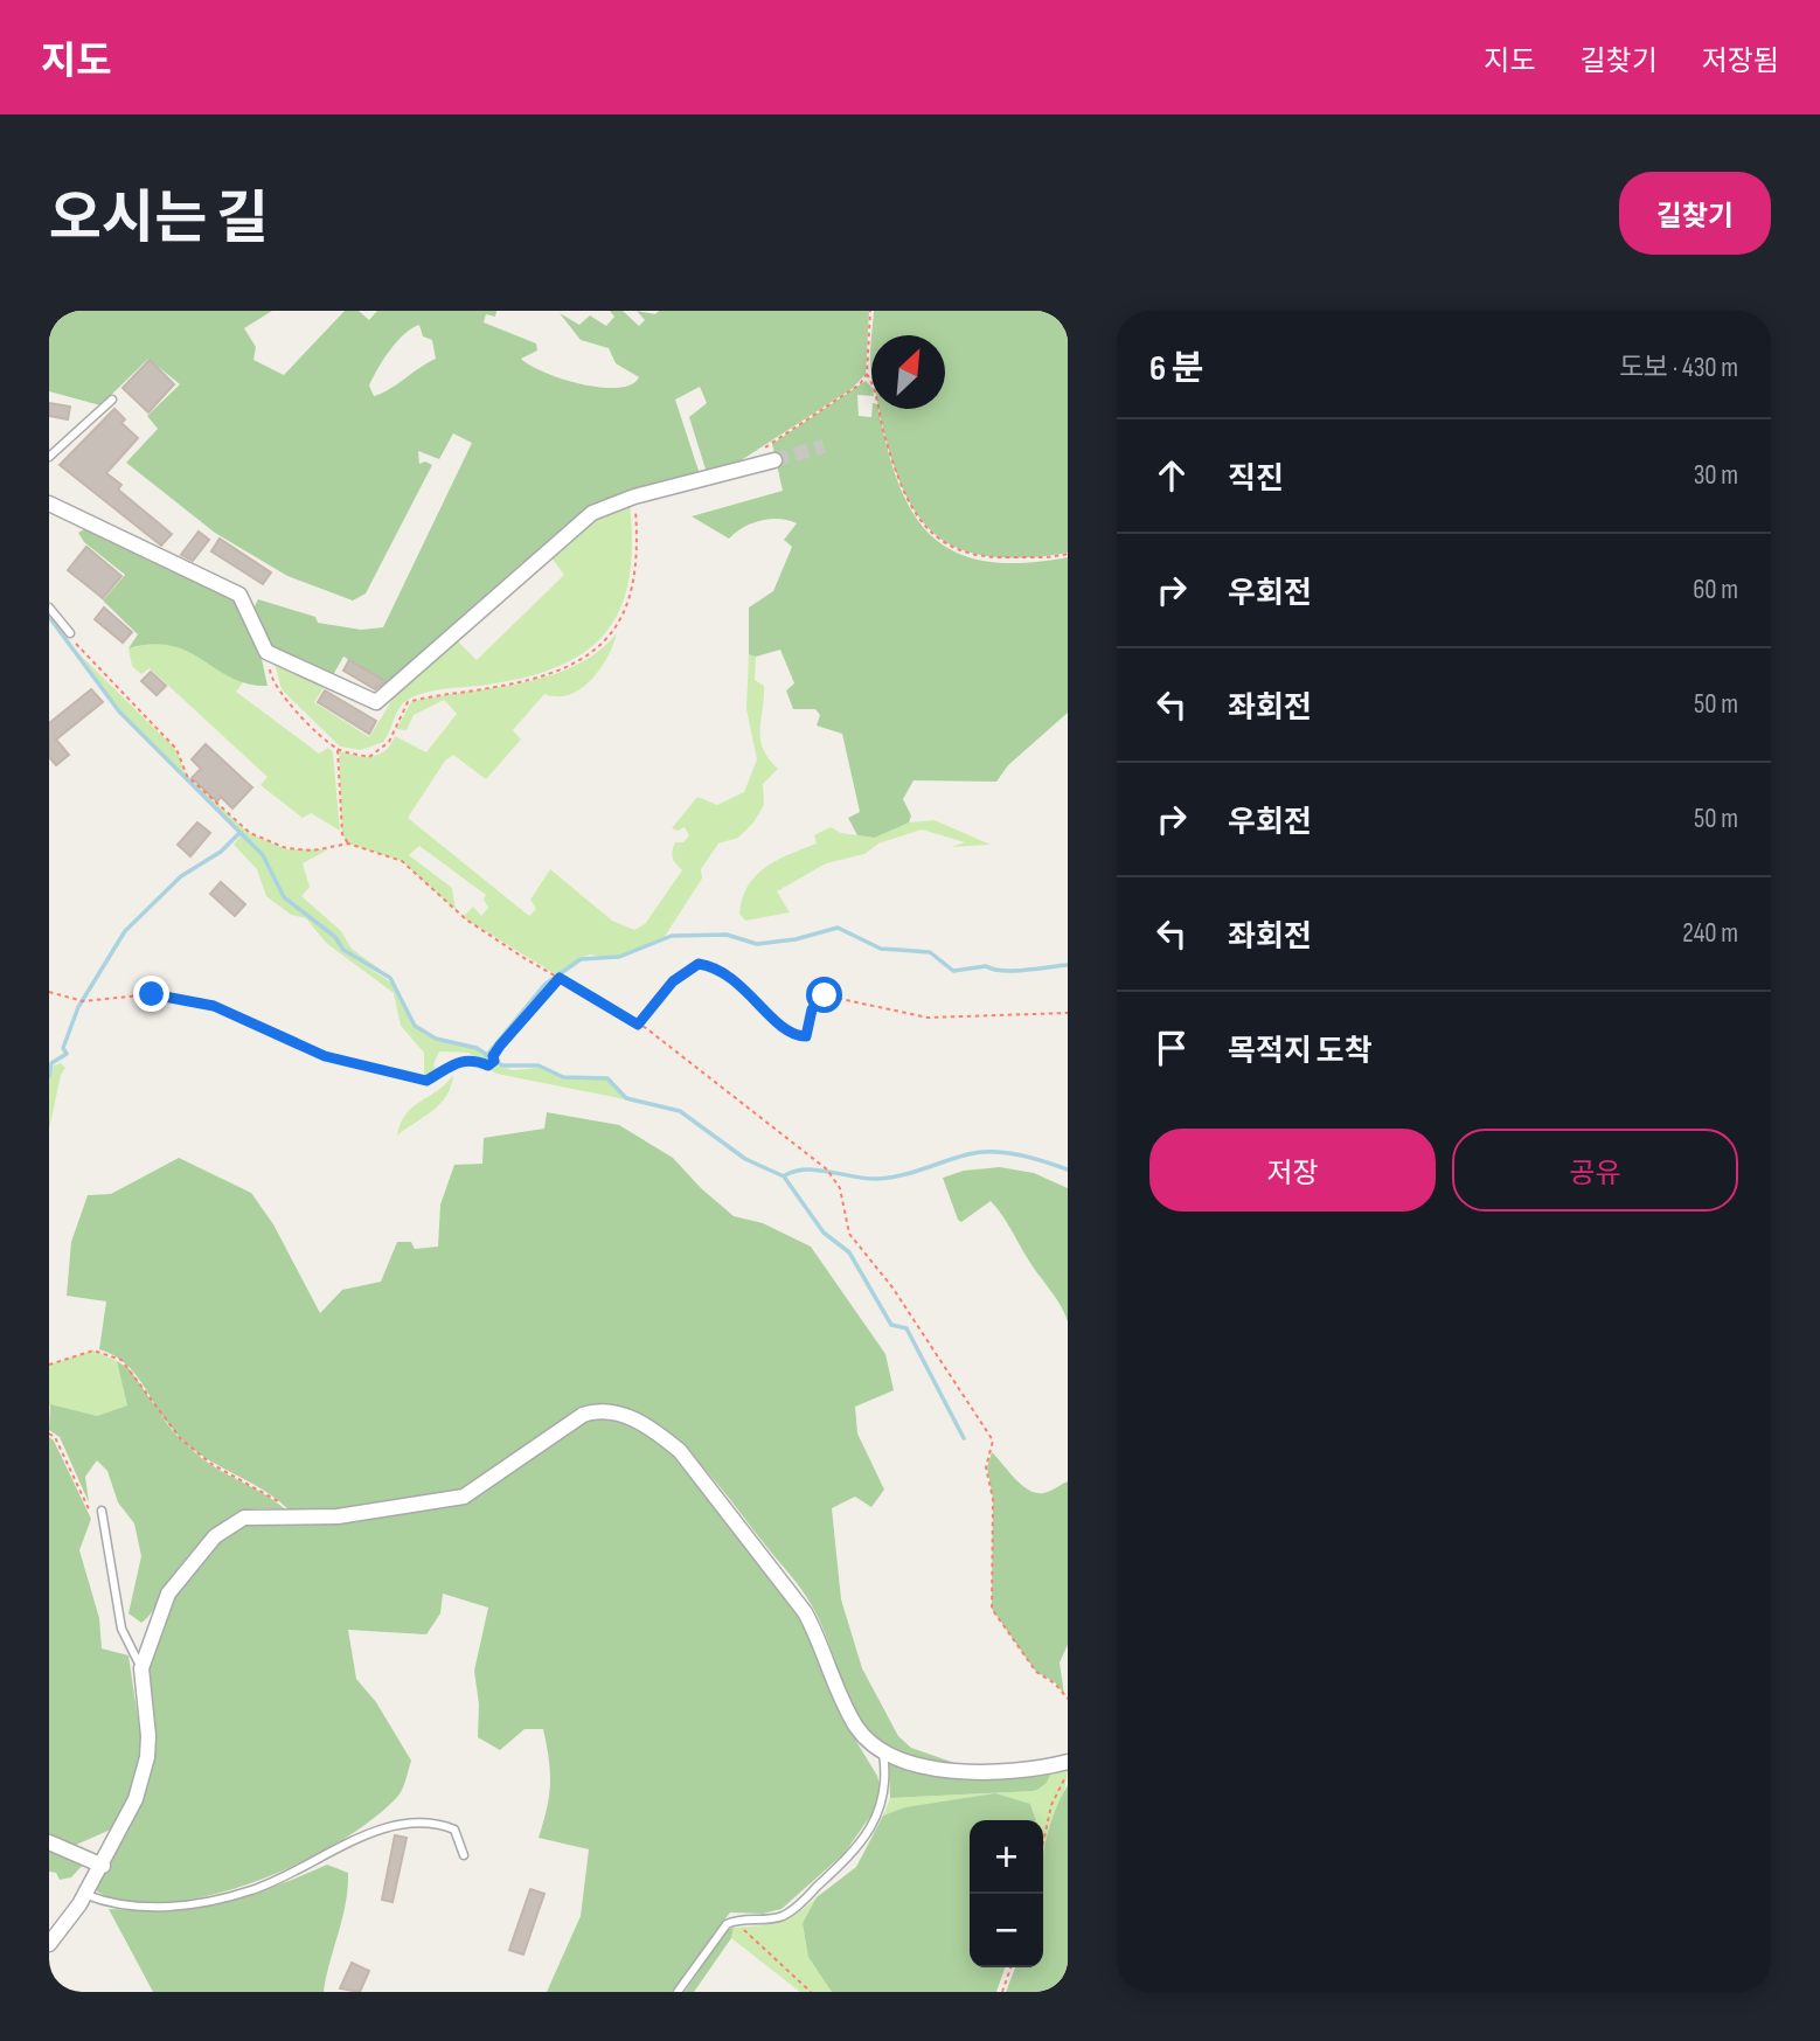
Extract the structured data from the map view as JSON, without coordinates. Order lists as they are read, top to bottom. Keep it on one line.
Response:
{"north":"top right","page":{"header":"지도","nav":["지도","길찾기","저장됨"],"title":"오시는 길","buttons":["길찾기",["저장","공유"]],"heading":["6 분","도보 · 430 m"],"list":[["직진","30 m"],["우회전","60 m"],["좌회전","50 m"],["우회전","50 m"],["좌회전","240 m"],"목적지 도착"],"map_buttons":["+","−"]}}
